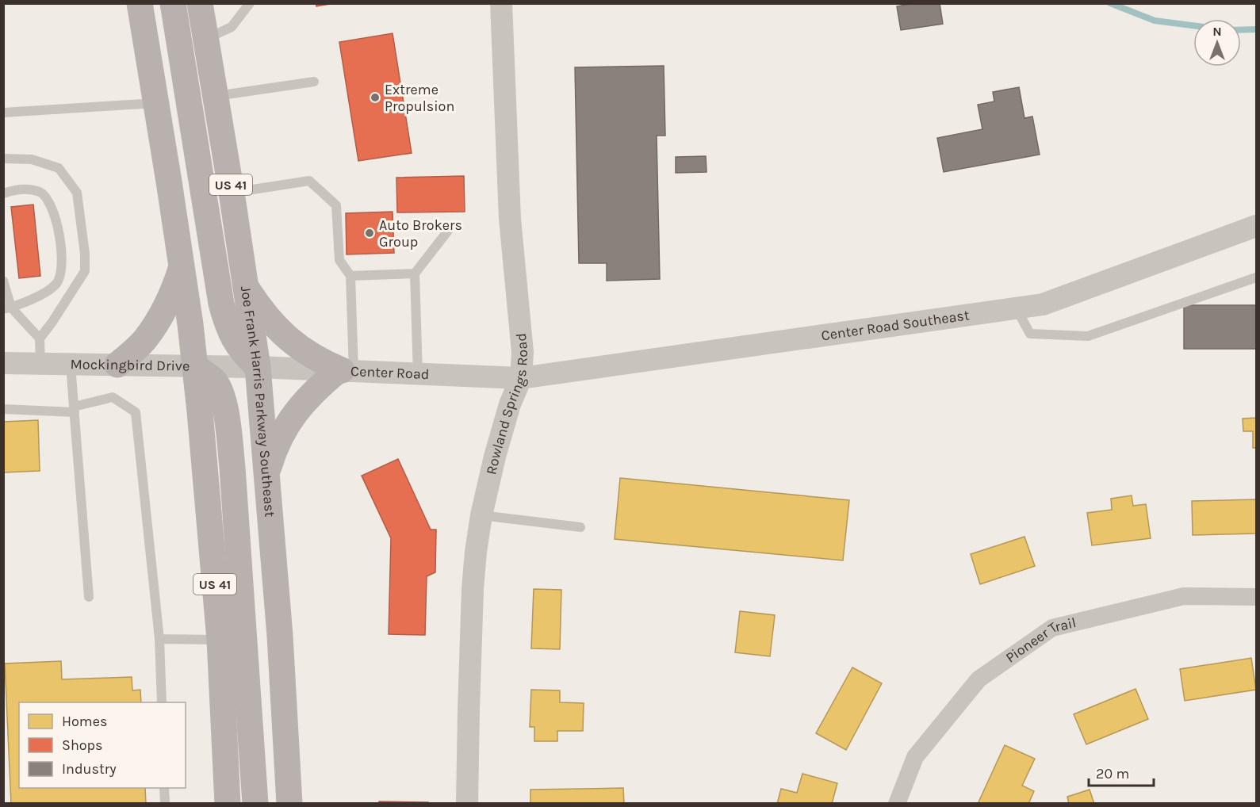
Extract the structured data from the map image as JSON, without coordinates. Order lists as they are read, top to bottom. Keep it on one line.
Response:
{"streets":{"main road":["US 41","Joe Frank Harris Parkway Southeast"],"street":["Center Road Southeast","Mockingbird Drive","Center Road","Rowland Springs Road","Pioneer Trail"]},"crossings":[["US 41","Mockingbird Drive"],["Center Road Southeast","Center Road"],["Center Road Southeast","Rowland Springs Road"],["Mockingbird Drive","Center Road"],["Mockingbird Drive","Joe Frank Harris Parkway Southeast"],["Center Road","Joe Frank Harris Parkway Southeast"],["Center Road","Rowland Springs Road"]],"places":["Extreme Propulsion","Auto Brokers Group"],"legend":["Homes","Shops","Industry"],"scale_bar":"20 m","north":"top"}
